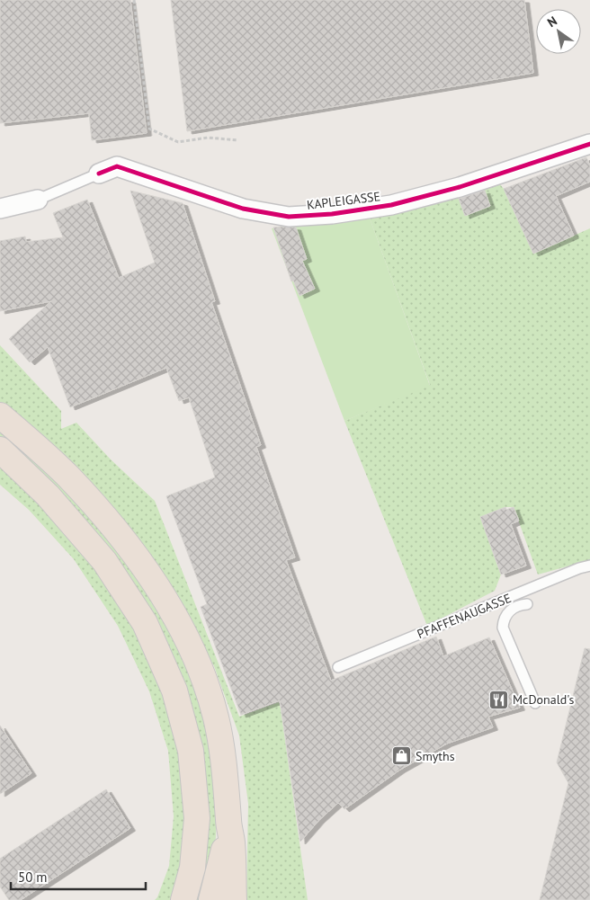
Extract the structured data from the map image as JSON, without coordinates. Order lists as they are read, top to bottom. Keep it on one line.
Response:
{"streets":{"street":["KAPLEIGASSE"],"lane":["PFAFFENAUGASSE"]},"places":{"restaurant":["McDonald's"],"shop":["Smyths"]},"scale_bar":"50 m","north":"top left"}
